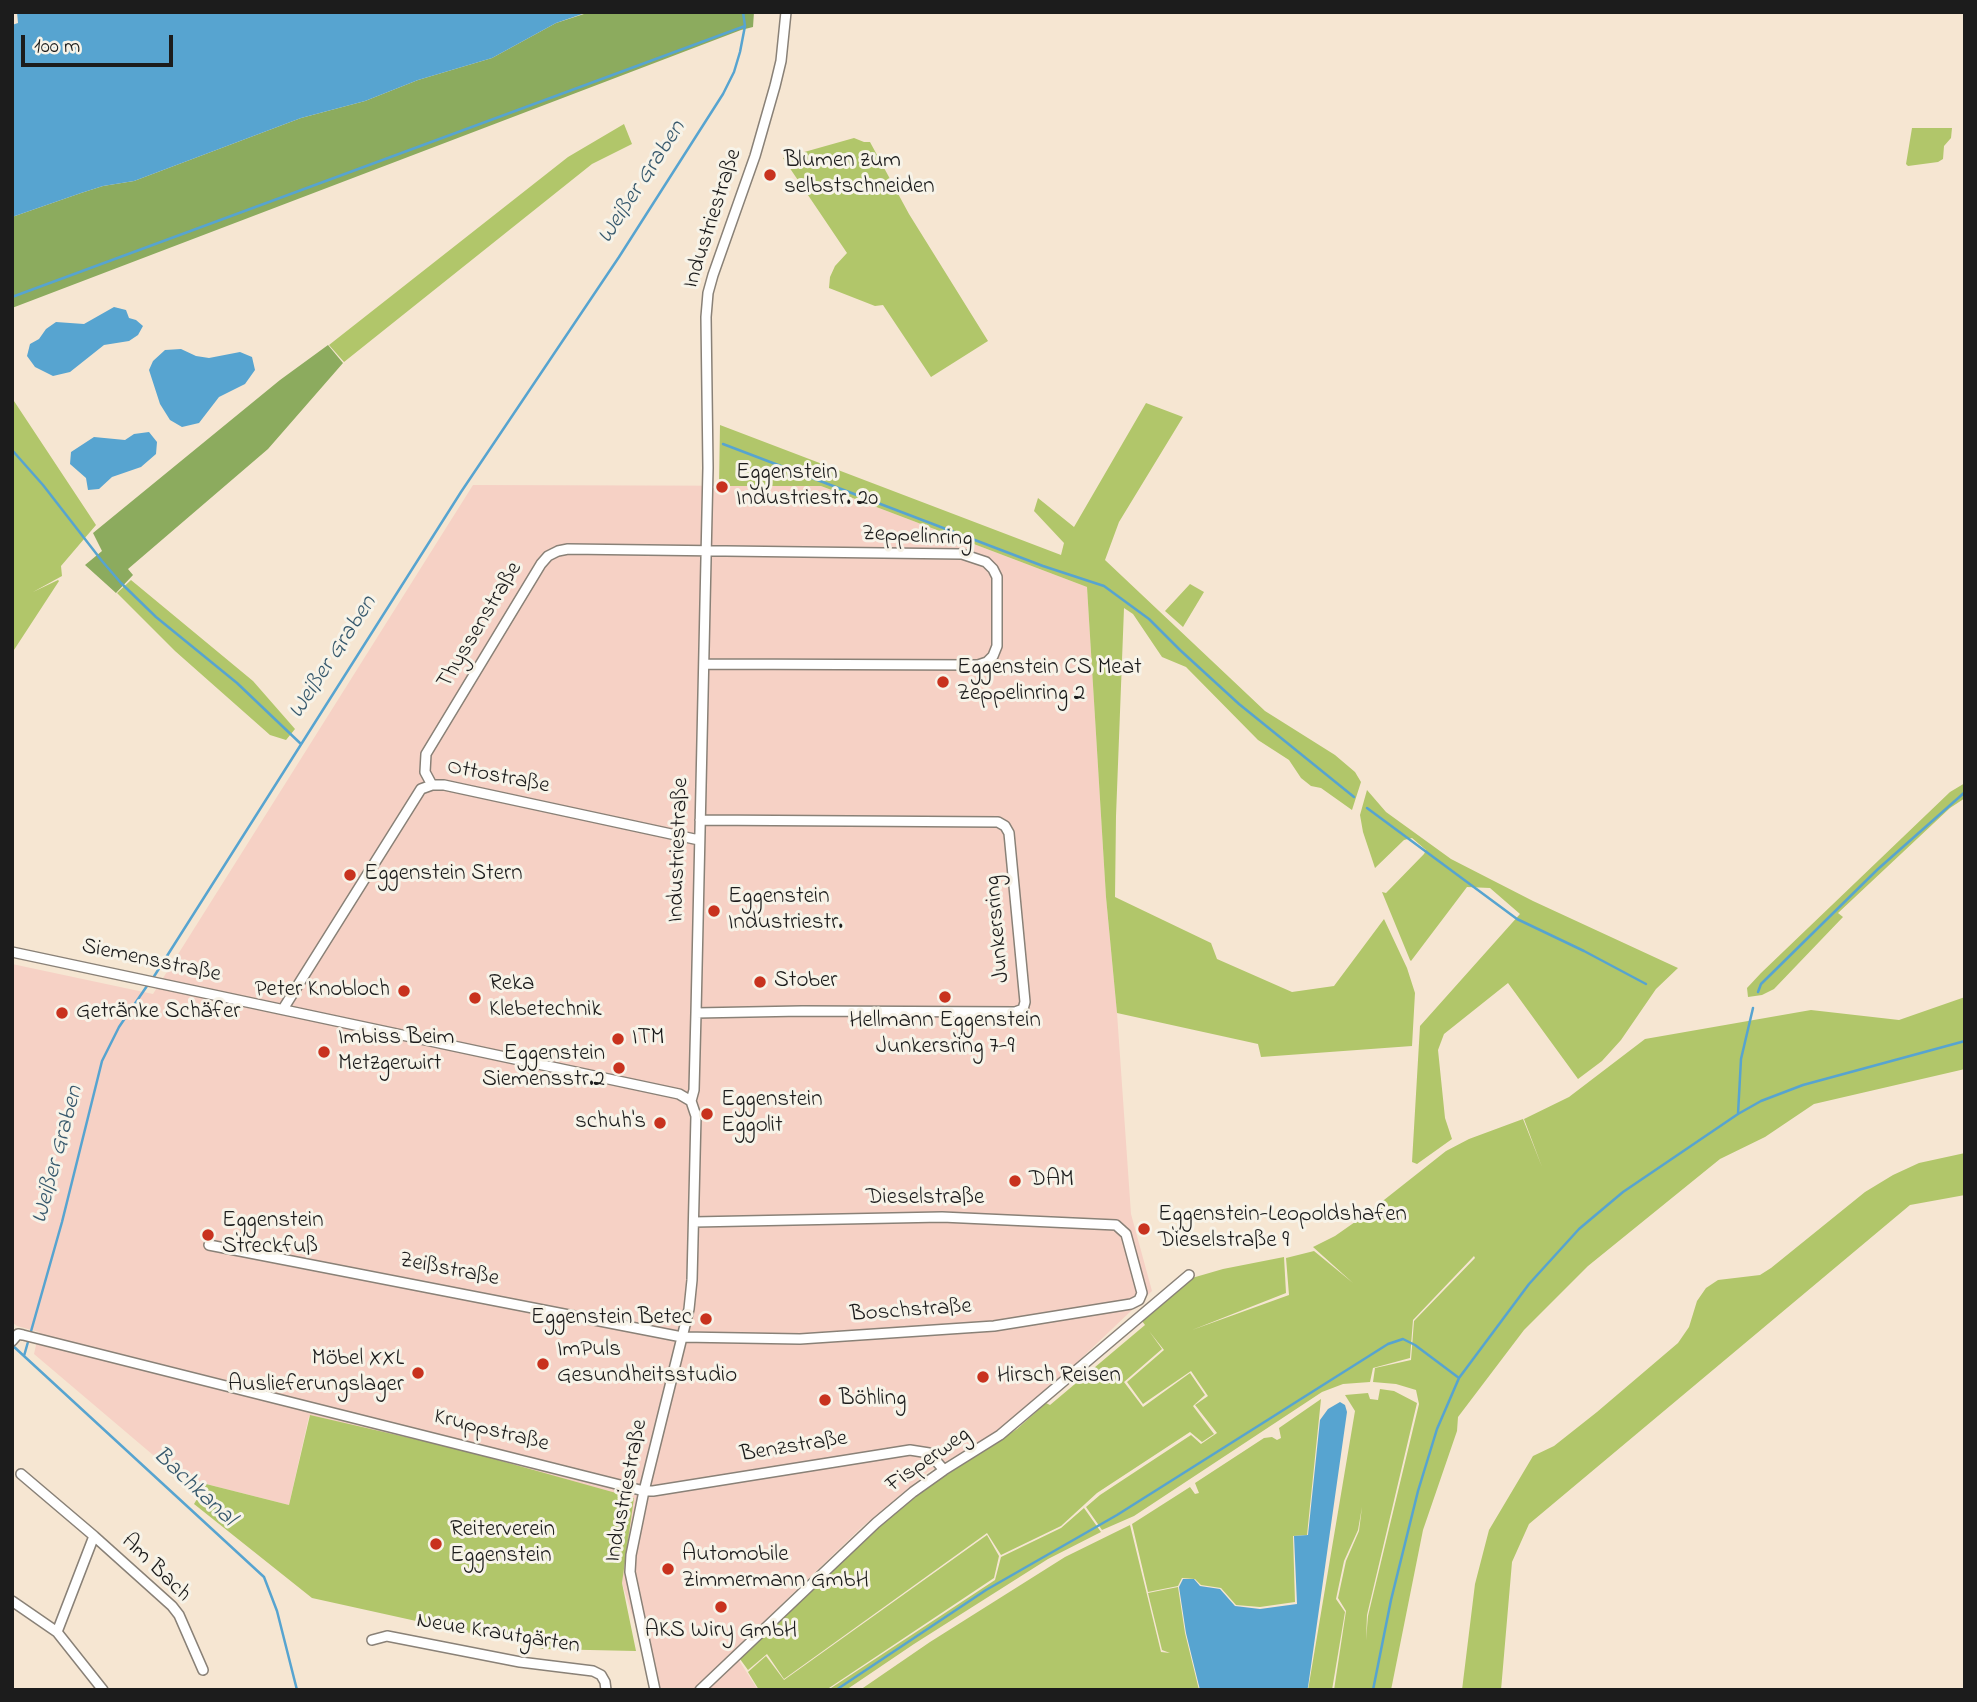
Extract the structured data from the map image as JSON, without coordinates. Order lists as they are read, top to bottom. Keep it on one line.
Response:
{"streets":{"street":["Industriestraße","Zeppelinring","Thyssenstraße","Ottostraße","Junkersring","Siemensstraße","Dieselstraße","Zeißstraße","Boschstraße","Kruppstraße","Benzstraße","Fisperweg","Am Bach","Neue Krautgärten"]},"crossings":[["Industriestraße","Zeppelinring"],["Industriestraße","Thyssenstraße"],["Industriestraße","Ottostraße"],["Industriestraße","Junkersring"],["Industriestraße","Siemensstraße"],["Industriestraße","Dieselstraße"],["Industriestraße","Zeißstraße"],["Industriestraße","Boschstraße"],["Industriestraße","Kruppstraße"],["Industriestraße","Benzstraße"],["Zeppelinring","Thyssenstraße"],["Thyssenstraße","Ottostraße"],["Ottostraße","Siemensstraße"],["Dieselstraße","Boschstraße"],["Zeißstraße","Boschstraße"],["Kruppstraße","Benzstraße"],["Benzstraße","Fisperweg"]],"water":["Weißer Graben","Bachkanal"],"places":["Blumen zum selbstschneiden","Eggenstein Industriestr. 20","Eggenstein CS Meat Zeppelinring 2","Eggenstein Stern","Eggenstein Industriestr.","Stober","Peter Knobloch","Hellmann Eggenstein Junkersring 7-9","Reka Klebetechnik","Getränke Schäfer","ITM","Imbiss Beim Metzgerwirt","Eggenstein Siemensstr.2","Eggenstein Eggolit","schuh's","DAM","Eggenstein-Leopoldshafen Dieselstraße 9","Eggenstein Streckfuß","Eggenstein Betec","ImPuls Gesundheitsstudio","Möbel XXL Auslieferungslager","Hirsch Reisen","Böhling","Reiterverein Eggenstein","Automobile Zimmermann GmbH","AKS Wiry GmbH"],"scale_bar":"100 m"}
